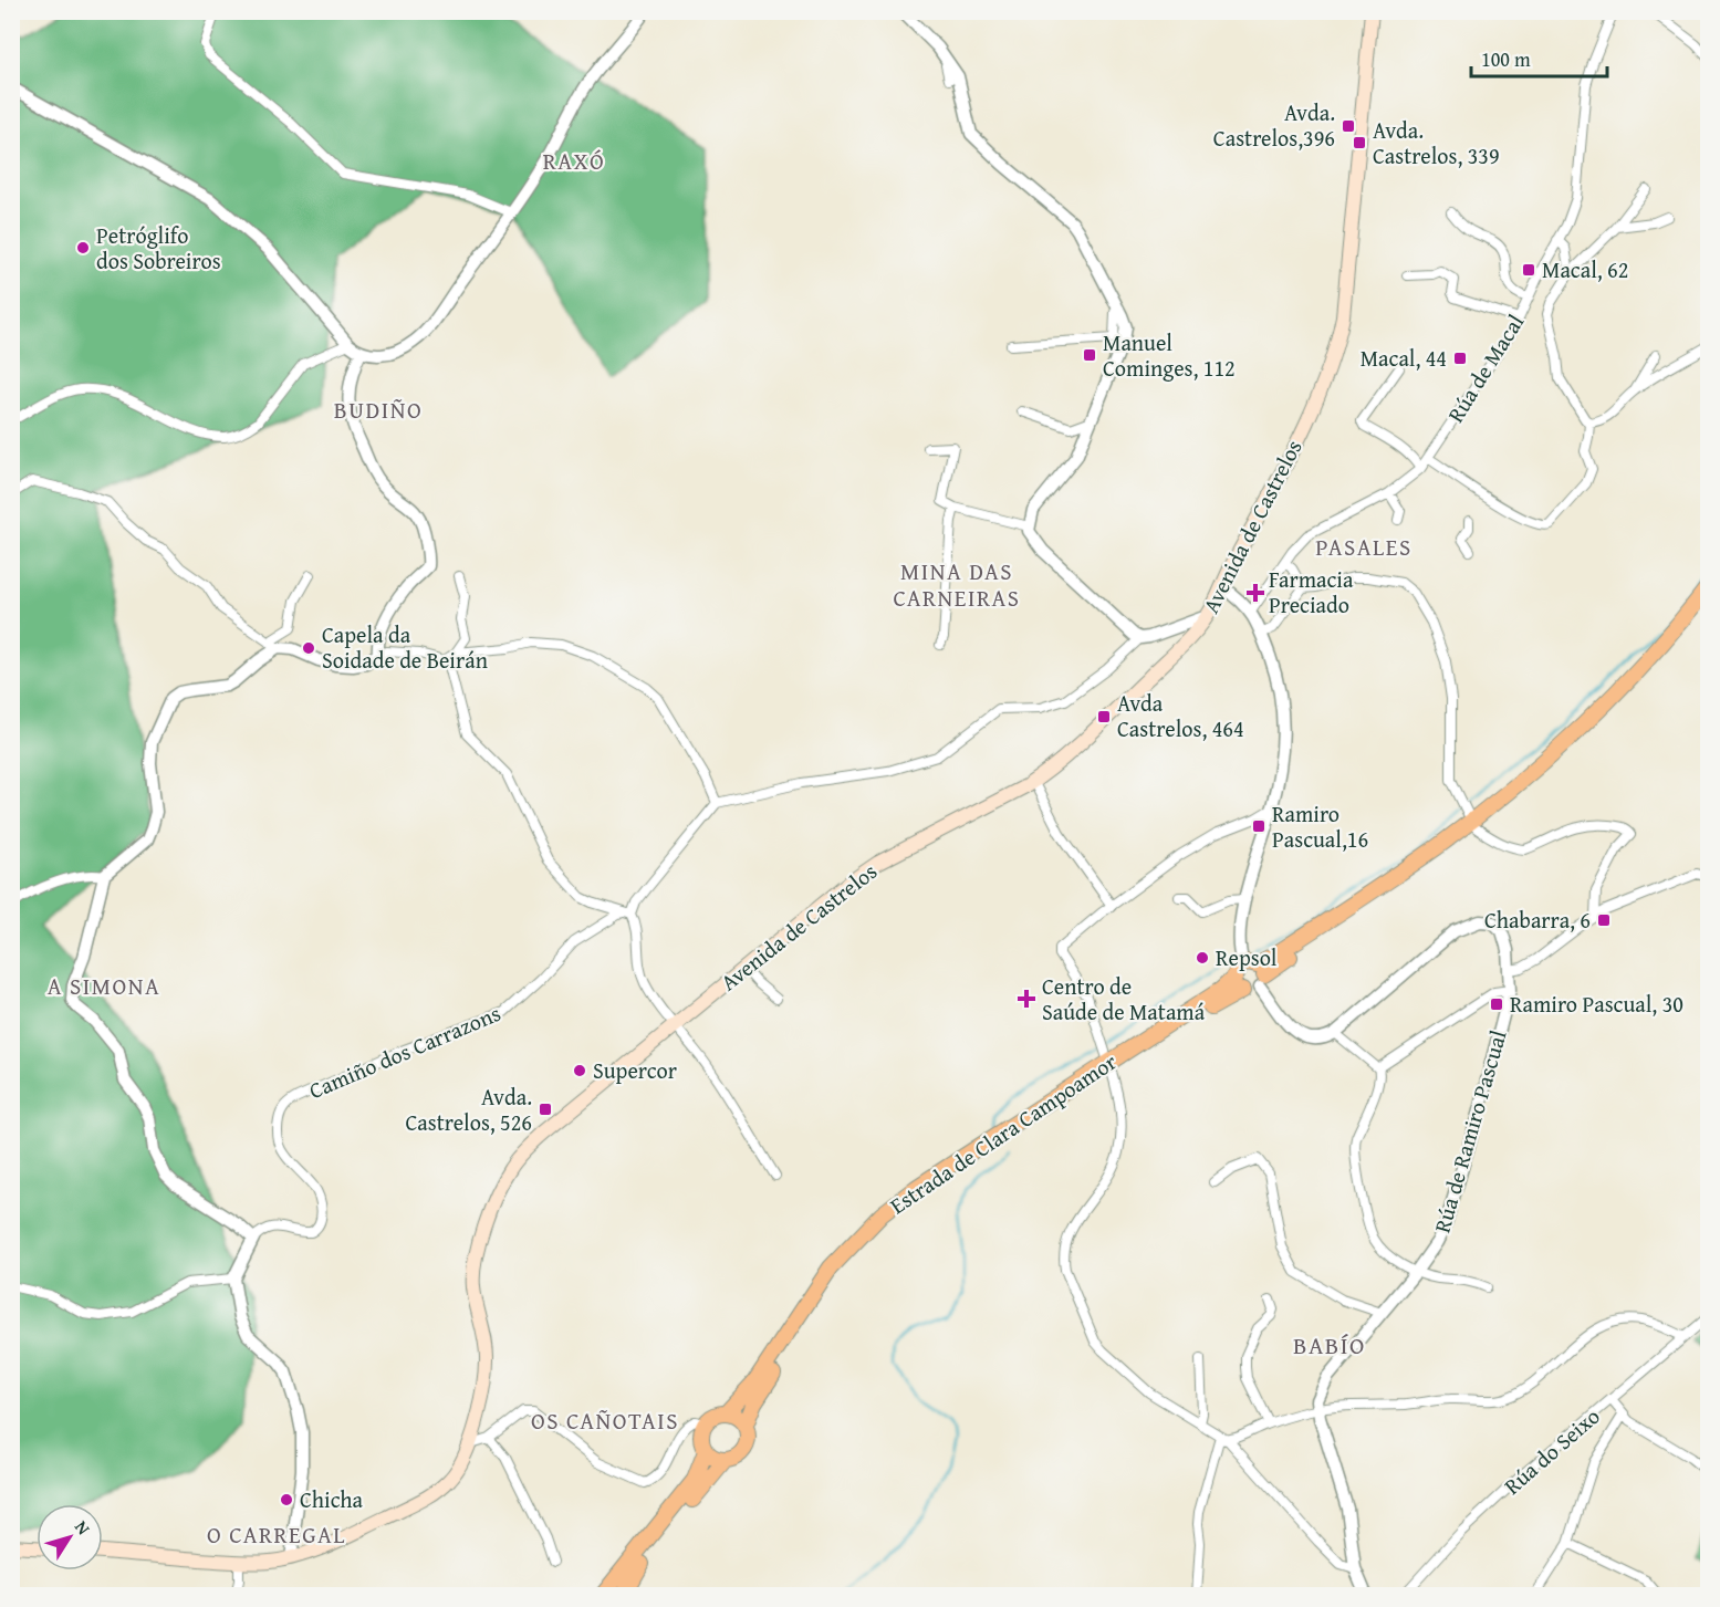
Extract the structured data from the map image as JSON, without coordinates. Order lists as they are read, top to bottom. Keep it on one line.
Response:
{"streets":{"main road":["Avenida de Castrelos","Estrada de Clara Campoamor"],"street":["Rúa de Macal","Camiño dos Carrazons","Rúa de Ramiro Pascual","Rúa do Seixo"]},"districts":["RAXÓ","BUDIÑO","PASALES","MINA DAS CARNEIRAS","A SIMONA","BABÍO","OS CAÑOTAIS","O CARREGAL"],"places":{"transit":["Avda. Castrelos,396","Avda. Castrelos, 339","Macal, 62","Manuel Cominges, 112","Macal, 44","Avda Castrelos, 464","Ramiro Pascual,16","Chabarra, 6","Ramiro Pascual, 30","Avda. Castrelos, 526"],"other":["Petróglifo dos Sobreiros","Capela da Soidade de Beirán","Repsol","Supercor","Chicha"],"health":["Farmacia Preciado","Centro de Saúde de Matamá"]},"scale_bar":"100 m","north":"top right"}
